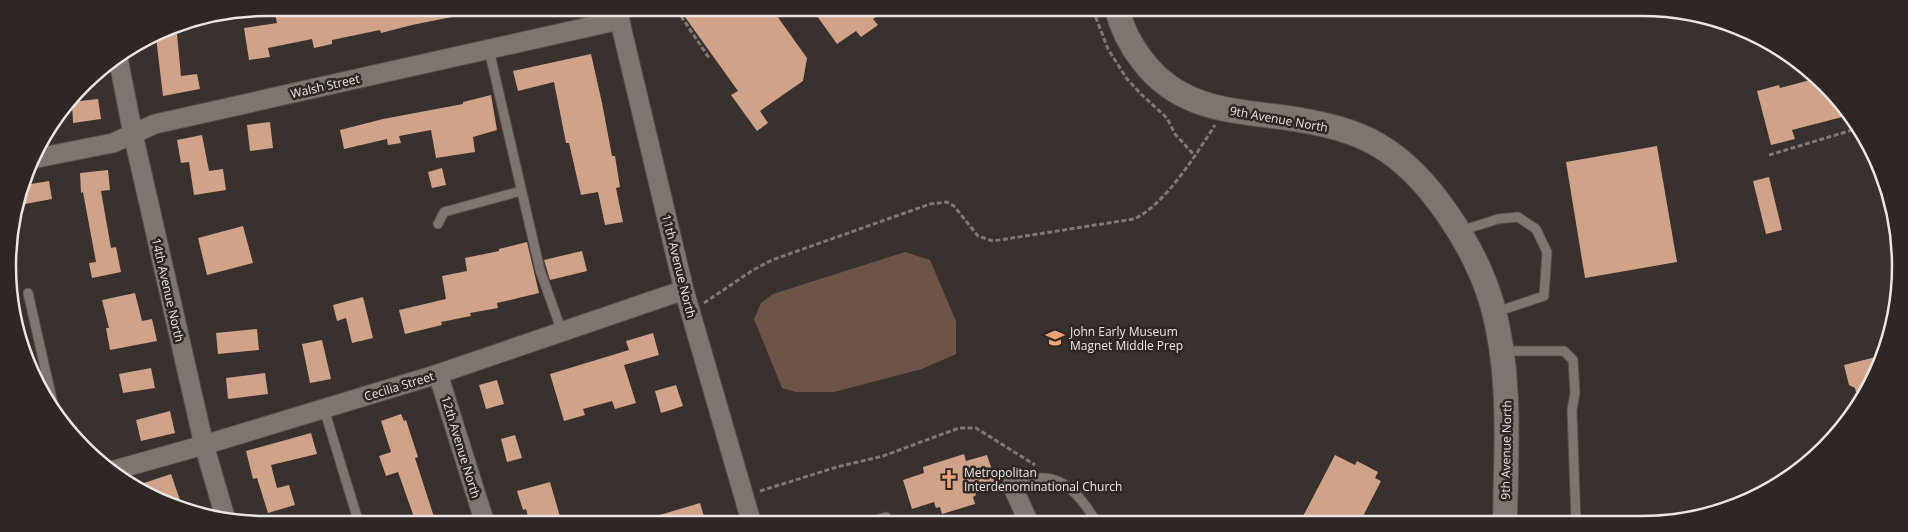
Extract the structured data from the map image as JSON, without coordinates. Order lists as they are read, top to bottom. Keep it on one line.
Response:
{"streets":{"street":["Walsh Street","9th Avenue North","11th Avenue North","14th Avenue North","Cecilia Street","12th Avenue North"]},"crossings":[["Walsh Street","14th Avenue North"],["11th Avenue North","Cecilia Street"],["14th Avenue North","Cecilia Street"],["Cecilia Street","12th Avenue North"]],"places":{"school or university":["John Early Museum Magnet Middle Prep"],"church":["Metropolitan Interdenominational Church"]}}
